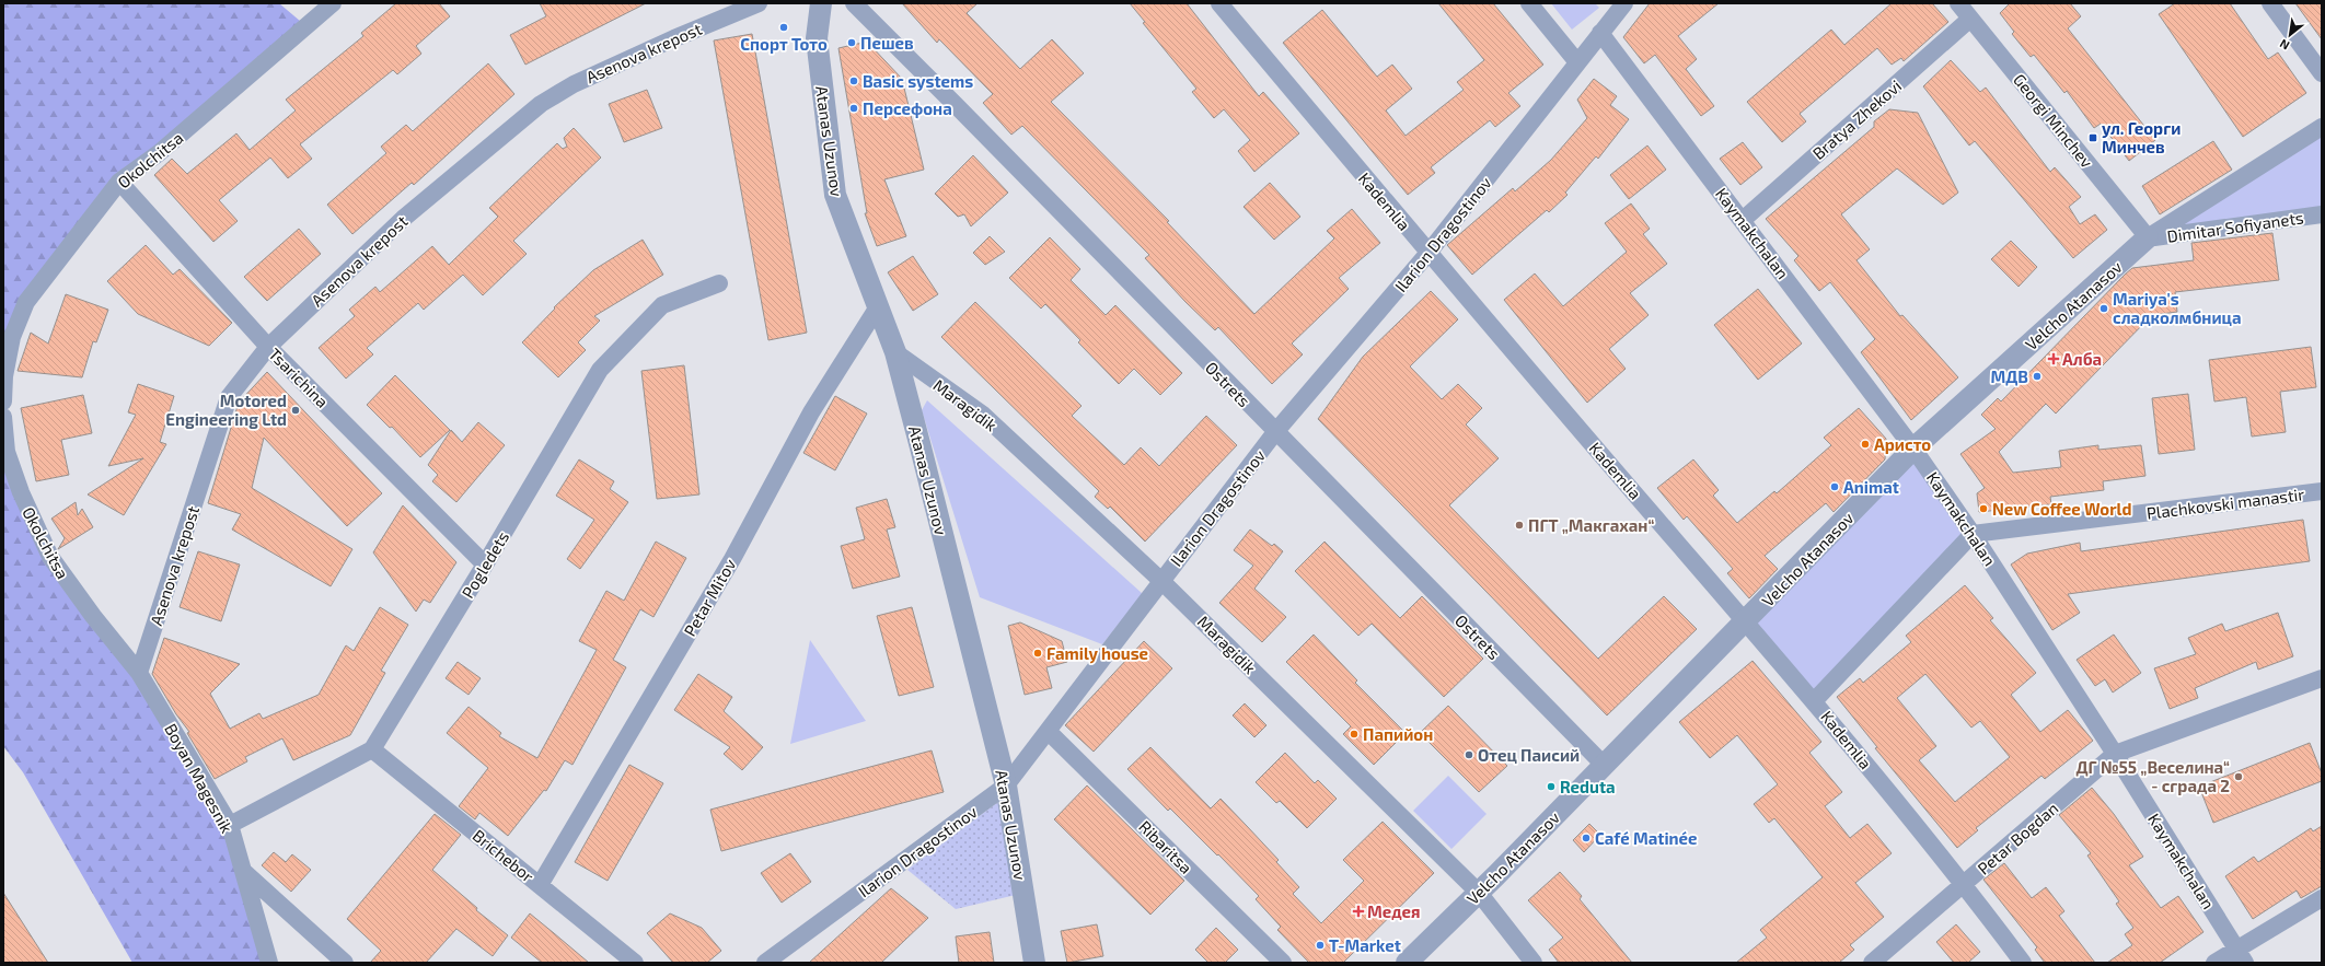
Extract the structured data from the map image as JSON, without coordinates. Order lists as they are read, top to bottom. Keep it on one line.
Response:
{"streets":{"street":["Asenova krepost","Bratya Zhekovi","Georgi Minchev","Atanas Uzunov","Okolchitsa","Kademlia","Dimitar Sofiyanets","Kaymakchalan","Ilarion Dragostinov","Velcho Atanasov","Tsarichina","Ostrets","Maragidik","Plachkovski manastir","Pogledets","Petar Mitov","Boyan Magesnik","Petar Bogdan","Ribaritsa","Brichebor"]},"crossings":[["Asenova krepost","Okolchitsa"],["Asenova krepost","Tsarichina"],["Asenova krepost","Boyan Magesnik"],["Bratya Zhekovi","Georgi Minchev"],["Bratya Zhekovi","Kaymakchalan"],["Georgi Minchev","Dimitar Sofiyanets"],["Georgi Minchev","Velcho Atanasov"],["Atanas Uzunov","Ilarion Dragostinov"],["Atanas Uzunov","Maragidik"],["Atanas Uzunov","Petar Mitov"],["Okolchitsa","Tsarichina"],["Okolchitsa","Boyan Magesnik"],["Kademlia","Ilarion Dragostinov"],["Kademlia","Velcho Atanasov"],["Kademlia","Petar Bogdan"],["Dimitar Sofiyanets","Velcho Atanasov"],["Kaymakchalan","Ilarion Dragostinov"],["Kaymakchalan","Velcho Atanasov"],["Kaymakchalan","Plachkovski manastir"],["Kaymakchalan","Petar Bogdan"],["Ilarion Dragostinov","Ostrets"],["Ilarion Dragostinov","Maragidik"],["Ilarion Dragostinov","Ribaritsa"],["Velcho Atanasov","Ostrets"],["Velcho Atanasov","Maragidik"],["Tsarichina","Pogledets"],["Pogledets","Brichebor"],["Petar Mitov","Brichebor"]],"places":{"other":["Спорт Тото","Пешев","Basic systems","Персефона","Mariya's сладколмбница","МДВ","Motored Engineering Ltd","Аристо","Animat","New Coffee World","ПГТ „Макгахан“","Family house","Папийон","Отец Паисий","ДГ №55 „Веселина“ - сграда 2","Reduta","Café Matinée","T-Market"],"transit":["ул. Георги Минчев"],"health":["Алба","Медея"]},"north":"bottom left"}
